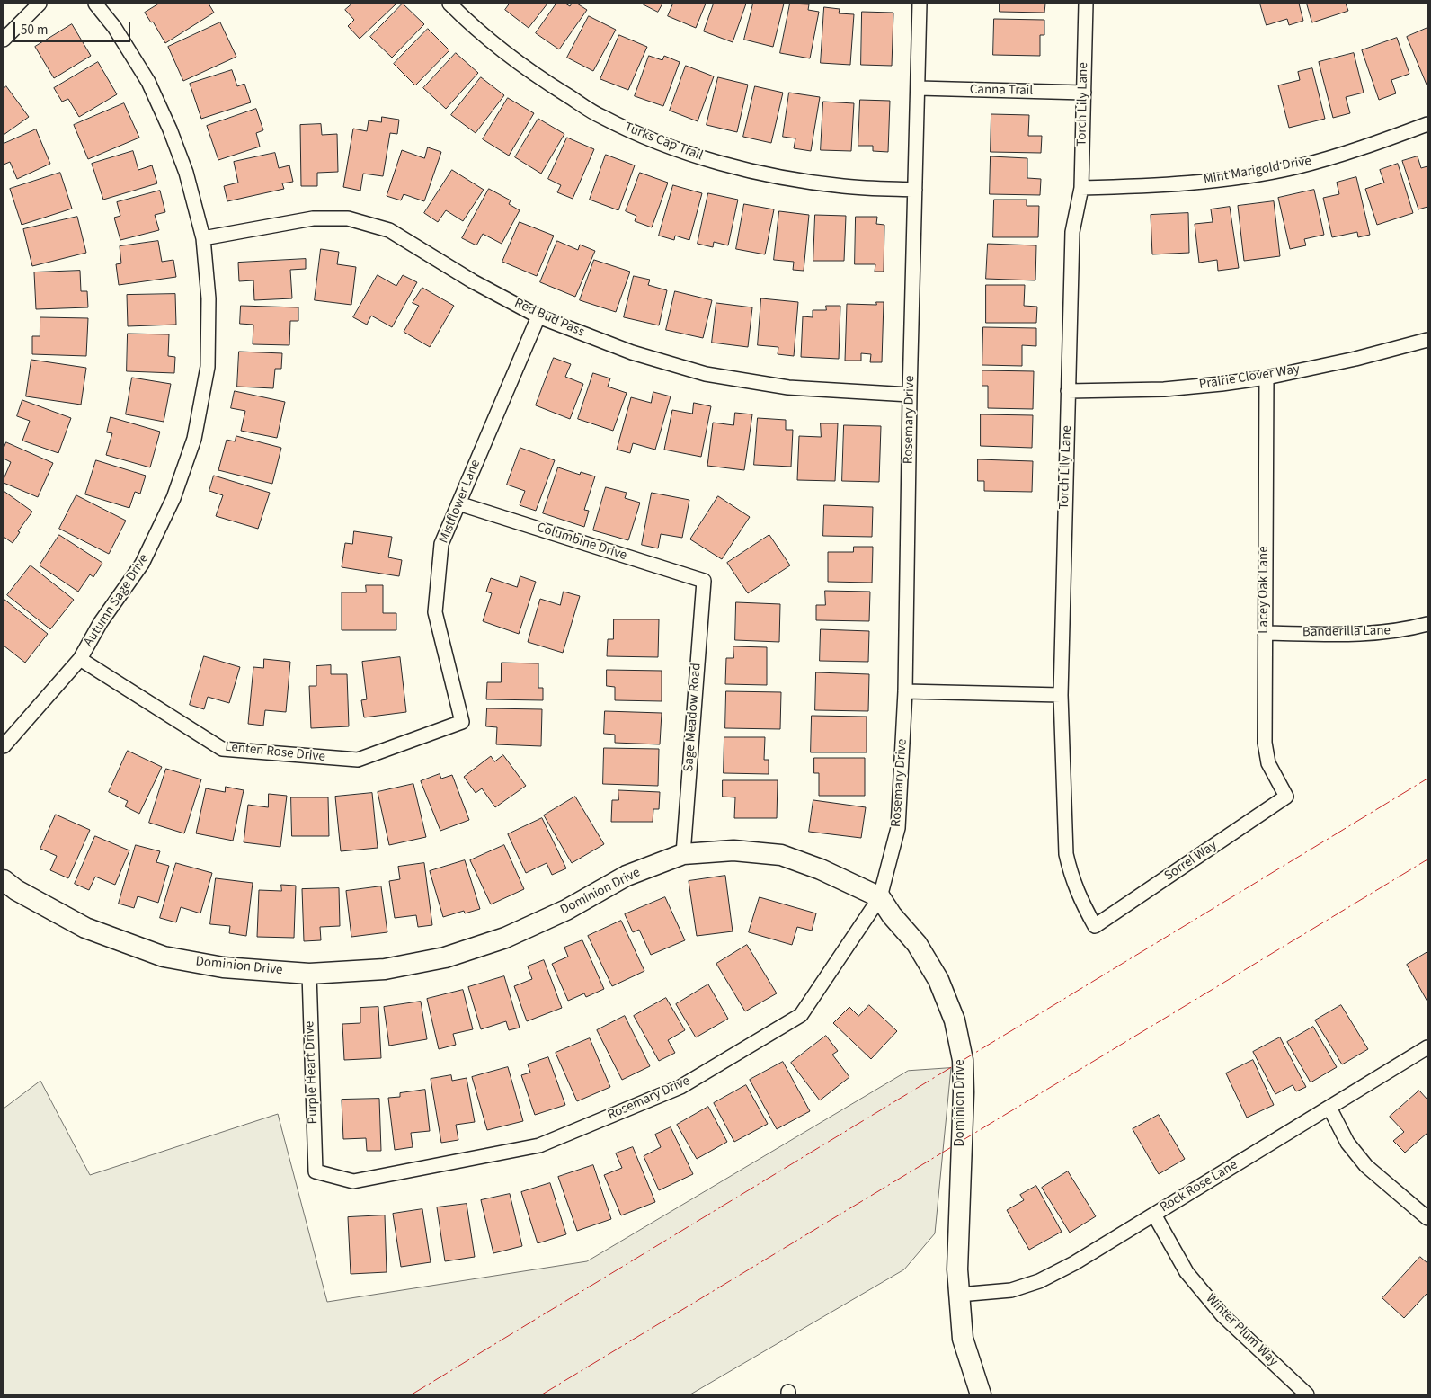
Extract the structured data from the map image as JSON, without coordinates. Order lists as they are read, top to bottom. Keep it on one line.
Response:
{"streets":{"street":["Canna Trail","Torch Lily Lane","Turks Cap Trail","Mint Marigold Drive","Red Bud Pass","Prairie Clover Way","Rosemary Drive","Mistflower Lane","Columbine Drive","Lacey Oak Lane","Autumn Sage Drive","Banderilla Lane","Sage Meadow Road","Lenten Rose Drive","Sorrel Way","Dominion Drive","Purple Heart Drive","Rock Rose Lane","Winter Plum Way"]},"crossings":[["Canna Trail","Torch Lily Lane"],["Canna Trail","Rosemary Drive"],["Torch Lily Lane","Mint Marigold Drive"],["Torch Lily Lane","Prairie Clover Way"],["Torch Lily Lane","Sorrel Way"],["Turks Cap Trail","Rosemary Drive"],["Red Bud Pass","Rosemary Drive"],["Red Bud Pass","Mistflower Lane"],["Red Bud Pass","Autumn Sage Drive"],["Prairie Clover Way","Lacey Oak Lane"],["Rosemary Drive","Dominion Drive"],["Rosemary Drive","Purple Heart Drive"],["Mistflower Lane","Columbine Drive"],["Mistflower Lane","Lenten Rose Drive"],["Columbine Drive","Sage Meadow Road"],["Lacey Oak Lane","Banderilla Lane"],["Lacey Oak Lane","Sorrel Way"],["Autumn Sage Drive","Lenten Rose Drive"],["Sage Meadow Road","Dominion Drive"],["Dominion Drive","Purple Heart Drive"],["Dominion Drive","Rock Rose Lane"],["Rock Rose Lane","Winter Plum Way"]],"scale_bar":"50 m"}
